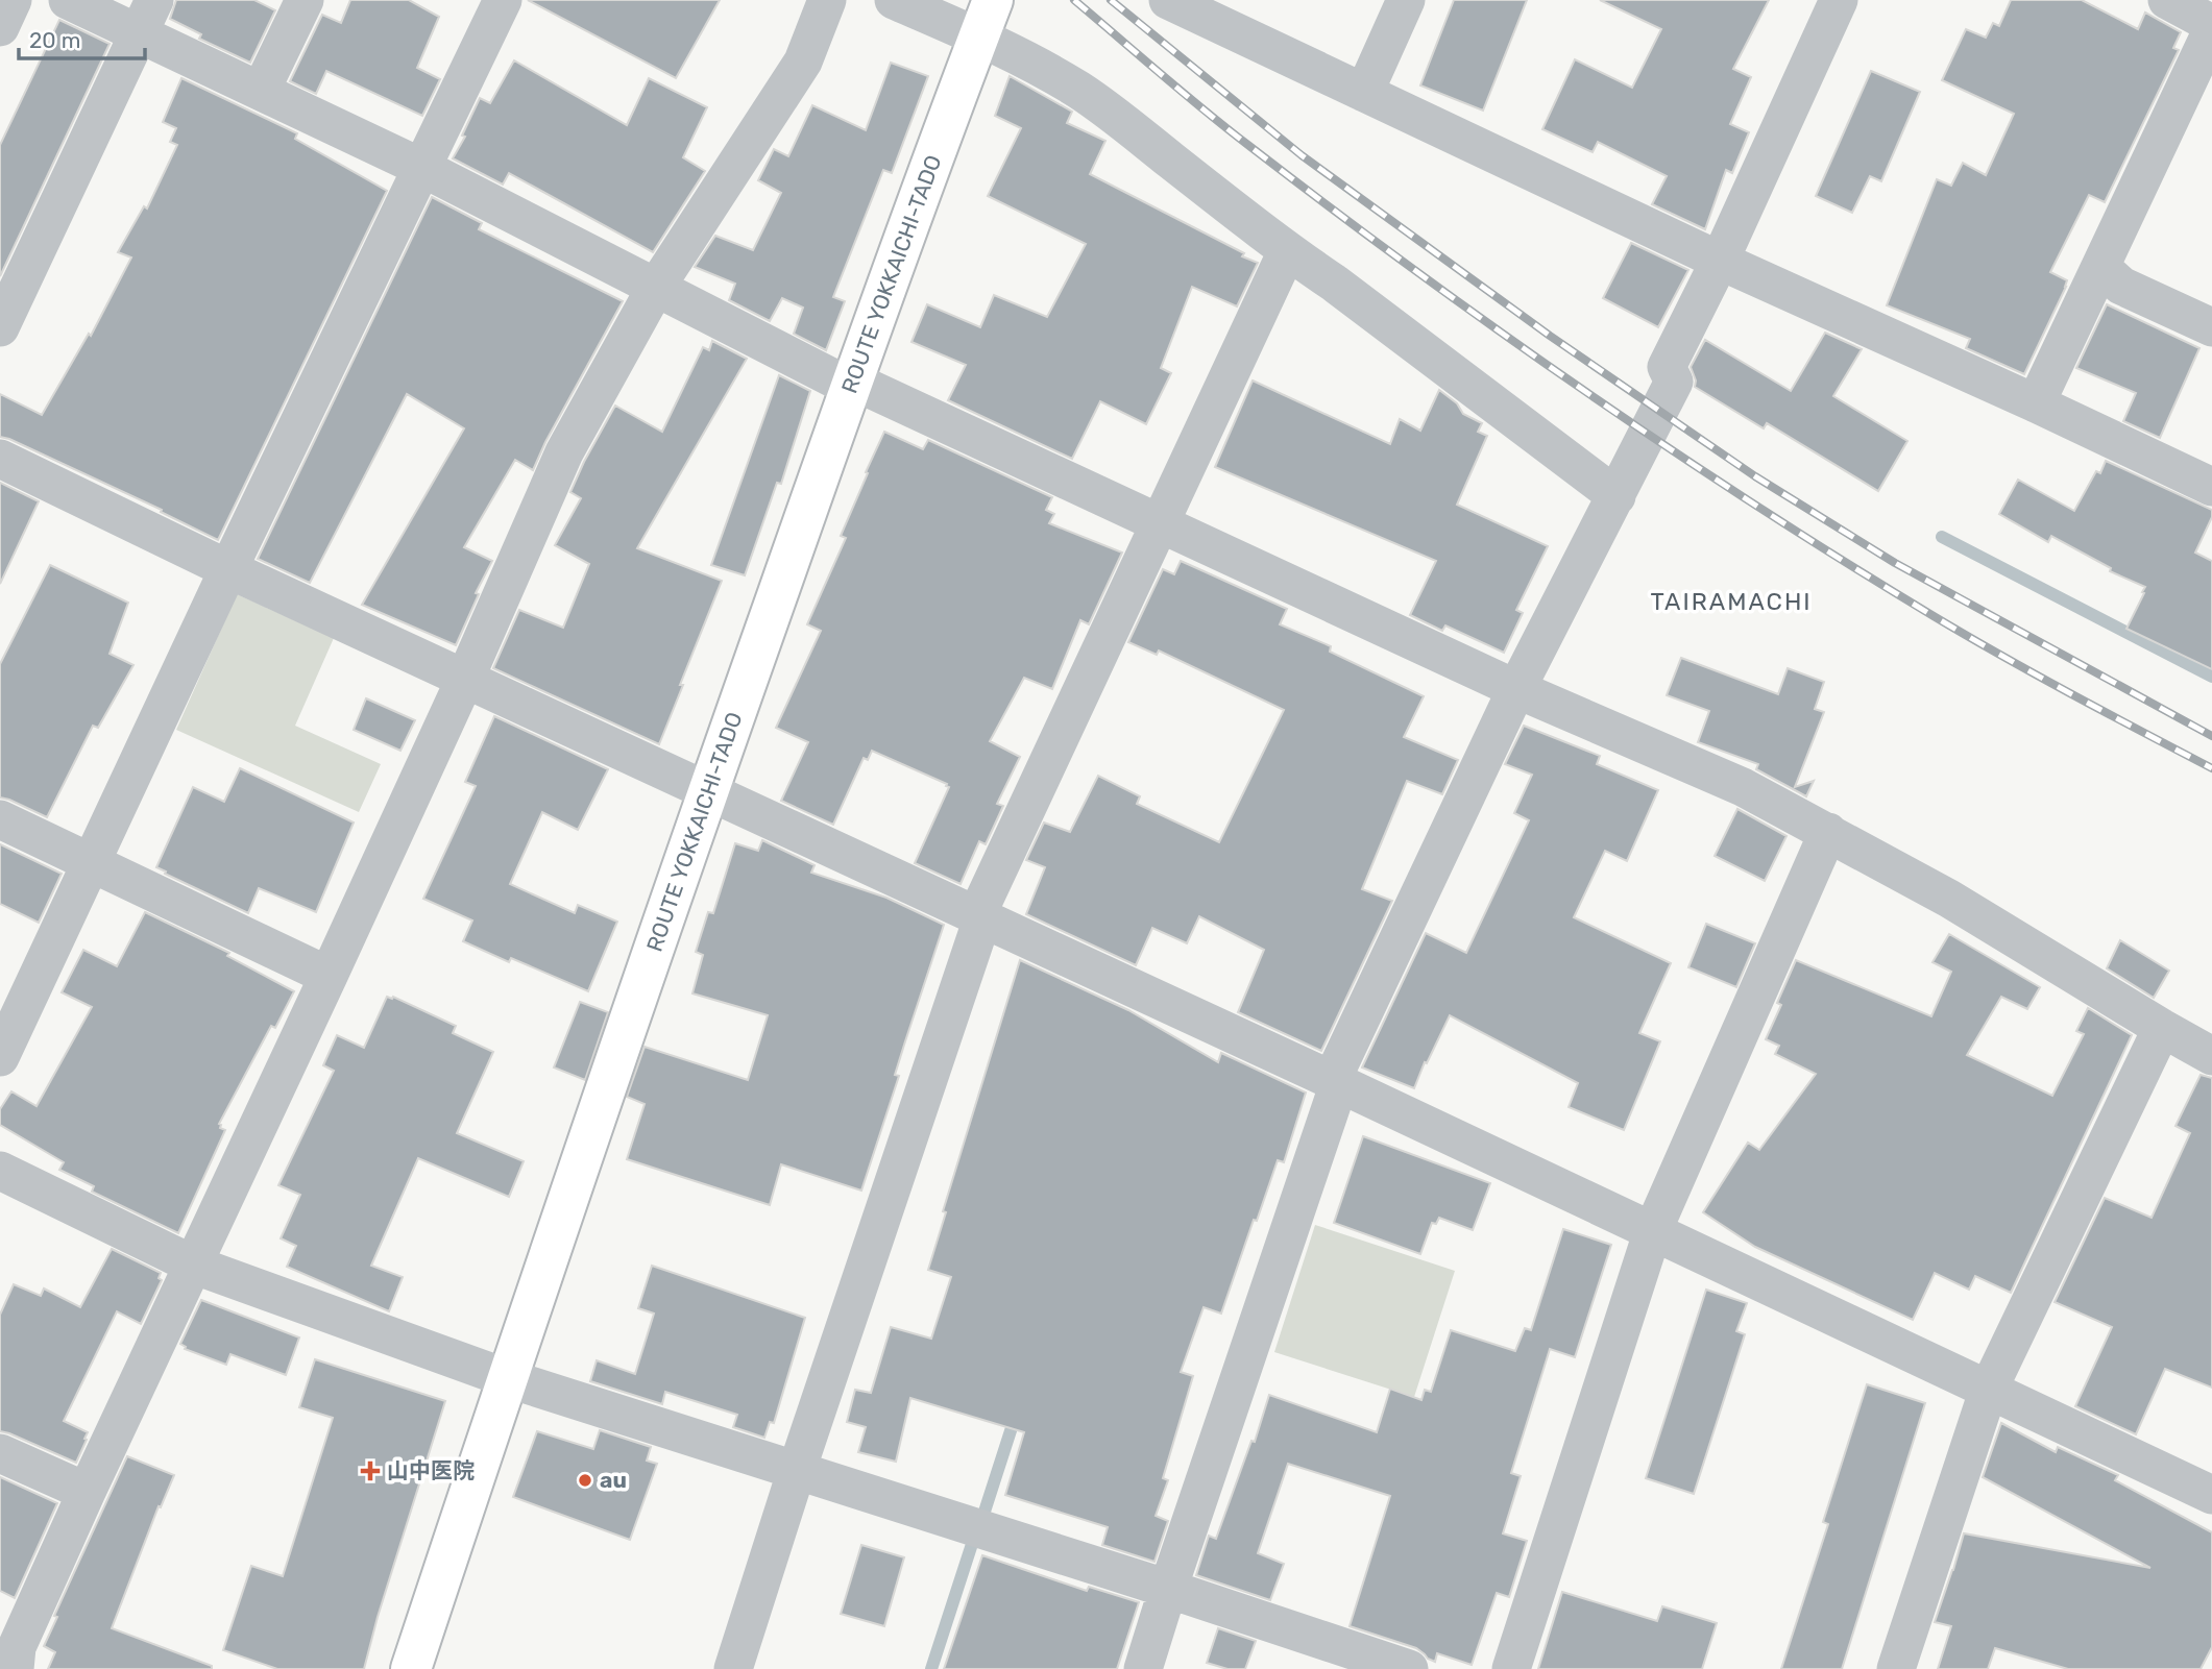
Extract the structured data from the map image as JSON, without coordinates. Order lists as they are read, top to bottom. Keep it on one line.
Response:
{"streets":{"main road":["ROUTE YOKKAICHI-TADO"]},"districts":["TAIRAMACHI"],"places":{"health":["山中医院"],"other":["au"]},"scale_bar":"20 m"}
